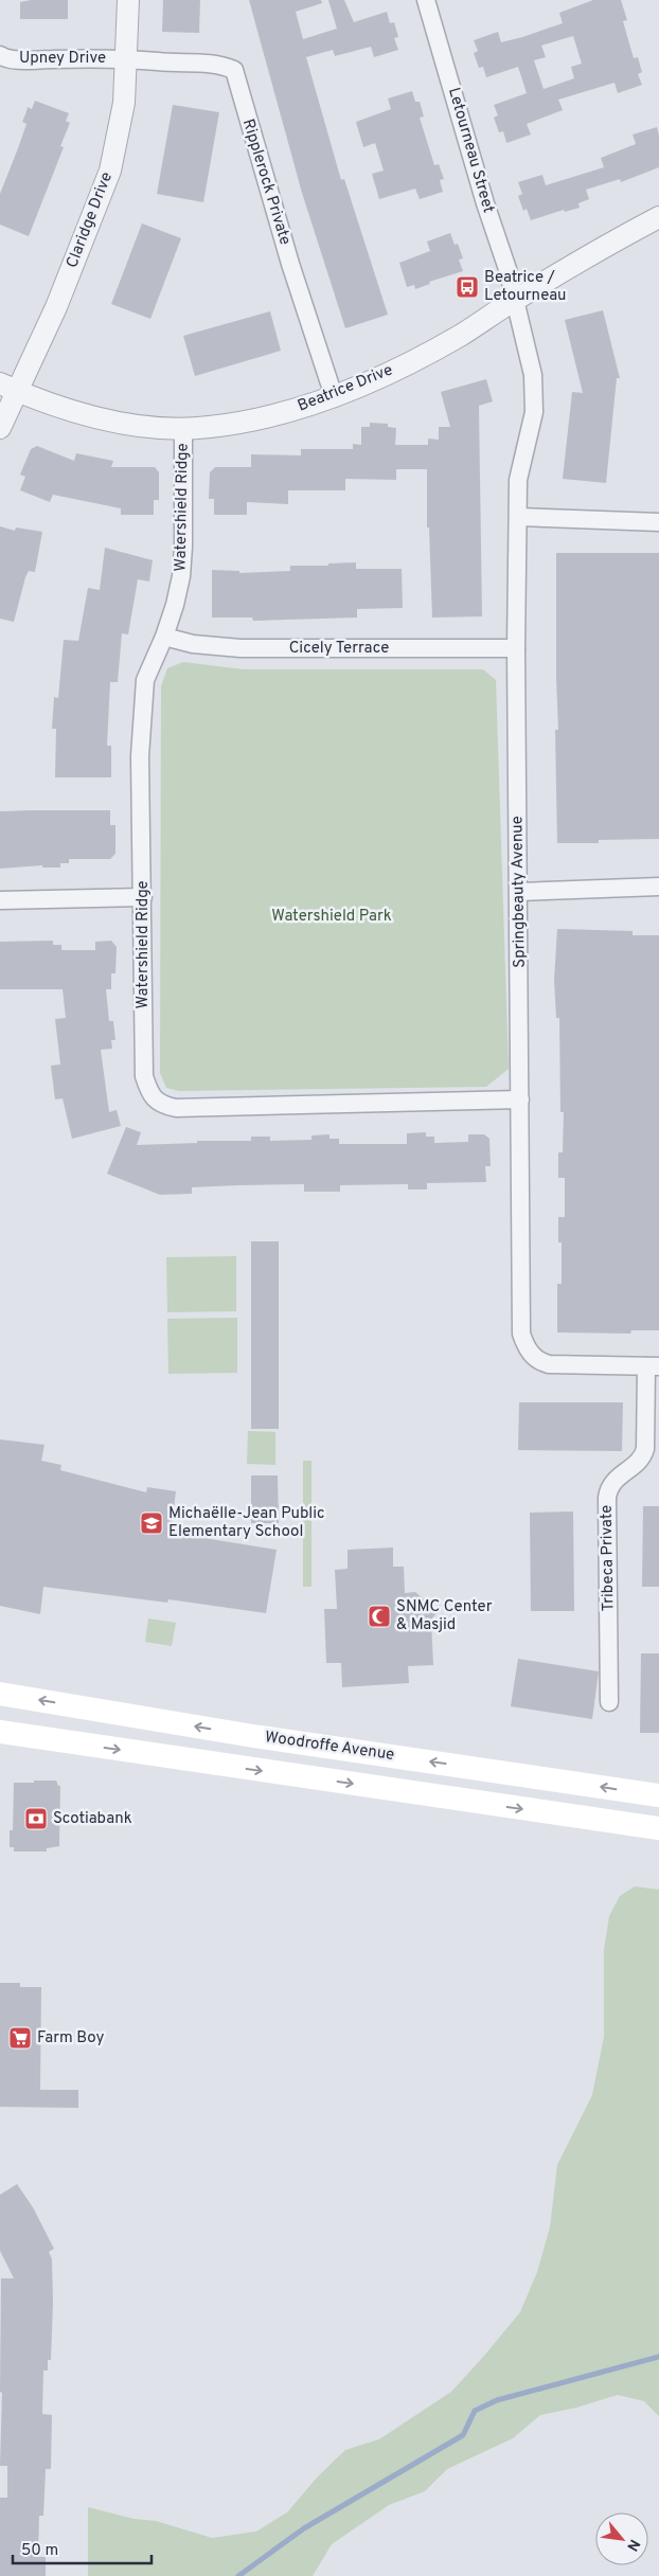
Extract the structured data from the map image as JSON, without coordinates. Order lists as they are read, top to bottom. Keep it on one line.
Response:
{"streets":{"main road":["Woodroffe Avenue"],"street":["Upney Drive","Letourneau Street","Ripplerock Private","Claridge Drive","Beatrice Drive","Watershield Ridge","Cicely Terrace","Springbeauty Avenue","Tribeca Private"]},"crossings":[["Upney Drive","Ripplerock Private"],["Upney Drive","Claridge Drive"],["Letourneau Street","Beatrice Drive"],["Letourneau Street","Springbeauty Avenue"],["Ripplerock Private","Claridge Drive"],["Ripplerock Private","Beatrice Drive"],["Claridge Drive","Beatrice Drive"],["Beatrice Drive","Watershield Ridge"],["Beatrice Drive","Springbeauty Avenue"],["Watershield Ridge","Cicely Terrace"],["Watershield Ridge","Springbeauty Avenue"],["Cicely Terrace","Springbeauty Avenue"],["Springbeauty Avenue","Tribeca Private"]],"parks":["Watershield Park"],"places":{"bus stop":["Beatrice / Letourneau"],"school or university":["Michaëlle-Jean Public Elementary School"],"mosque":["SNMC Center & Masjid"],"bank":["Scotiabank"],"supermarket":["Farm Boy"]},"scale_bar":"50 m","north":"bottom right"}
